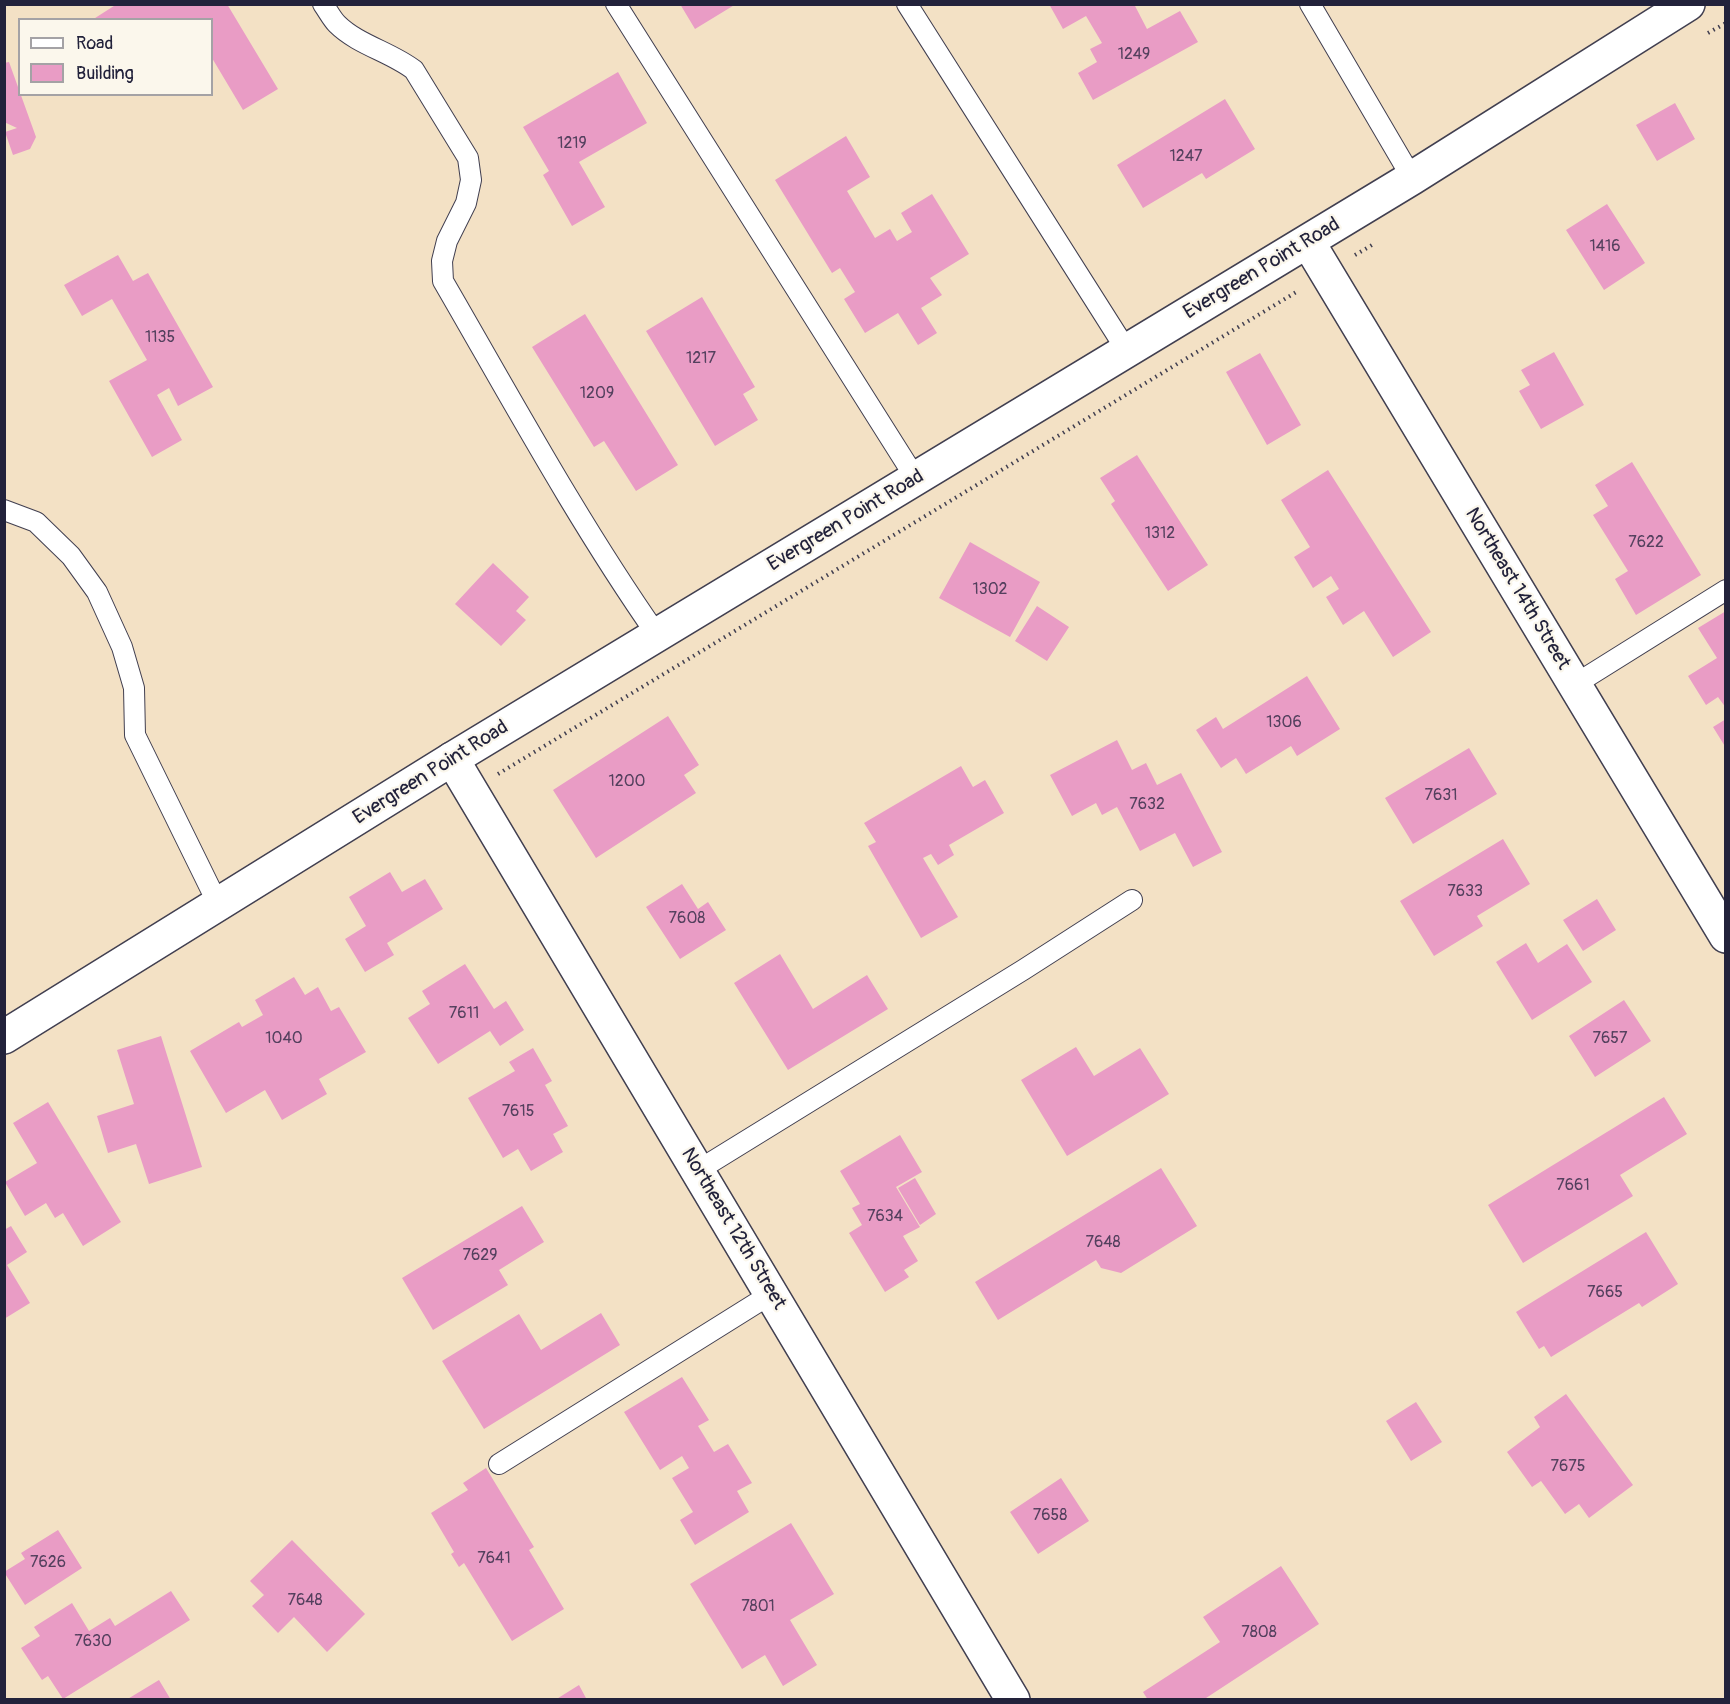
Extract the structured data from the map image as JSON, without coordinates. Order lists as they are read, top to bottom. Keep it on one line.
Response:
{"streets":{"street":["Evergreen Point Road","Northeast 14th Street","Northeast 12th Street"]},"crossings":[["Evergreen Point Road","Northeast 14th Street"],["Evergreen Point Road","Northeast 12th Street"]],"house_numbers":["1249","1219","1247","1416","1135","1217","1209","1312","7622","1302","1306","1200","7631","7632","7633","7608","7611","1040","7657","7615","7661","7634","7648","7629","7665","7675","7658","7641","7626","7648","7801","7808","7630"],"legend":["Road","Building"]}
